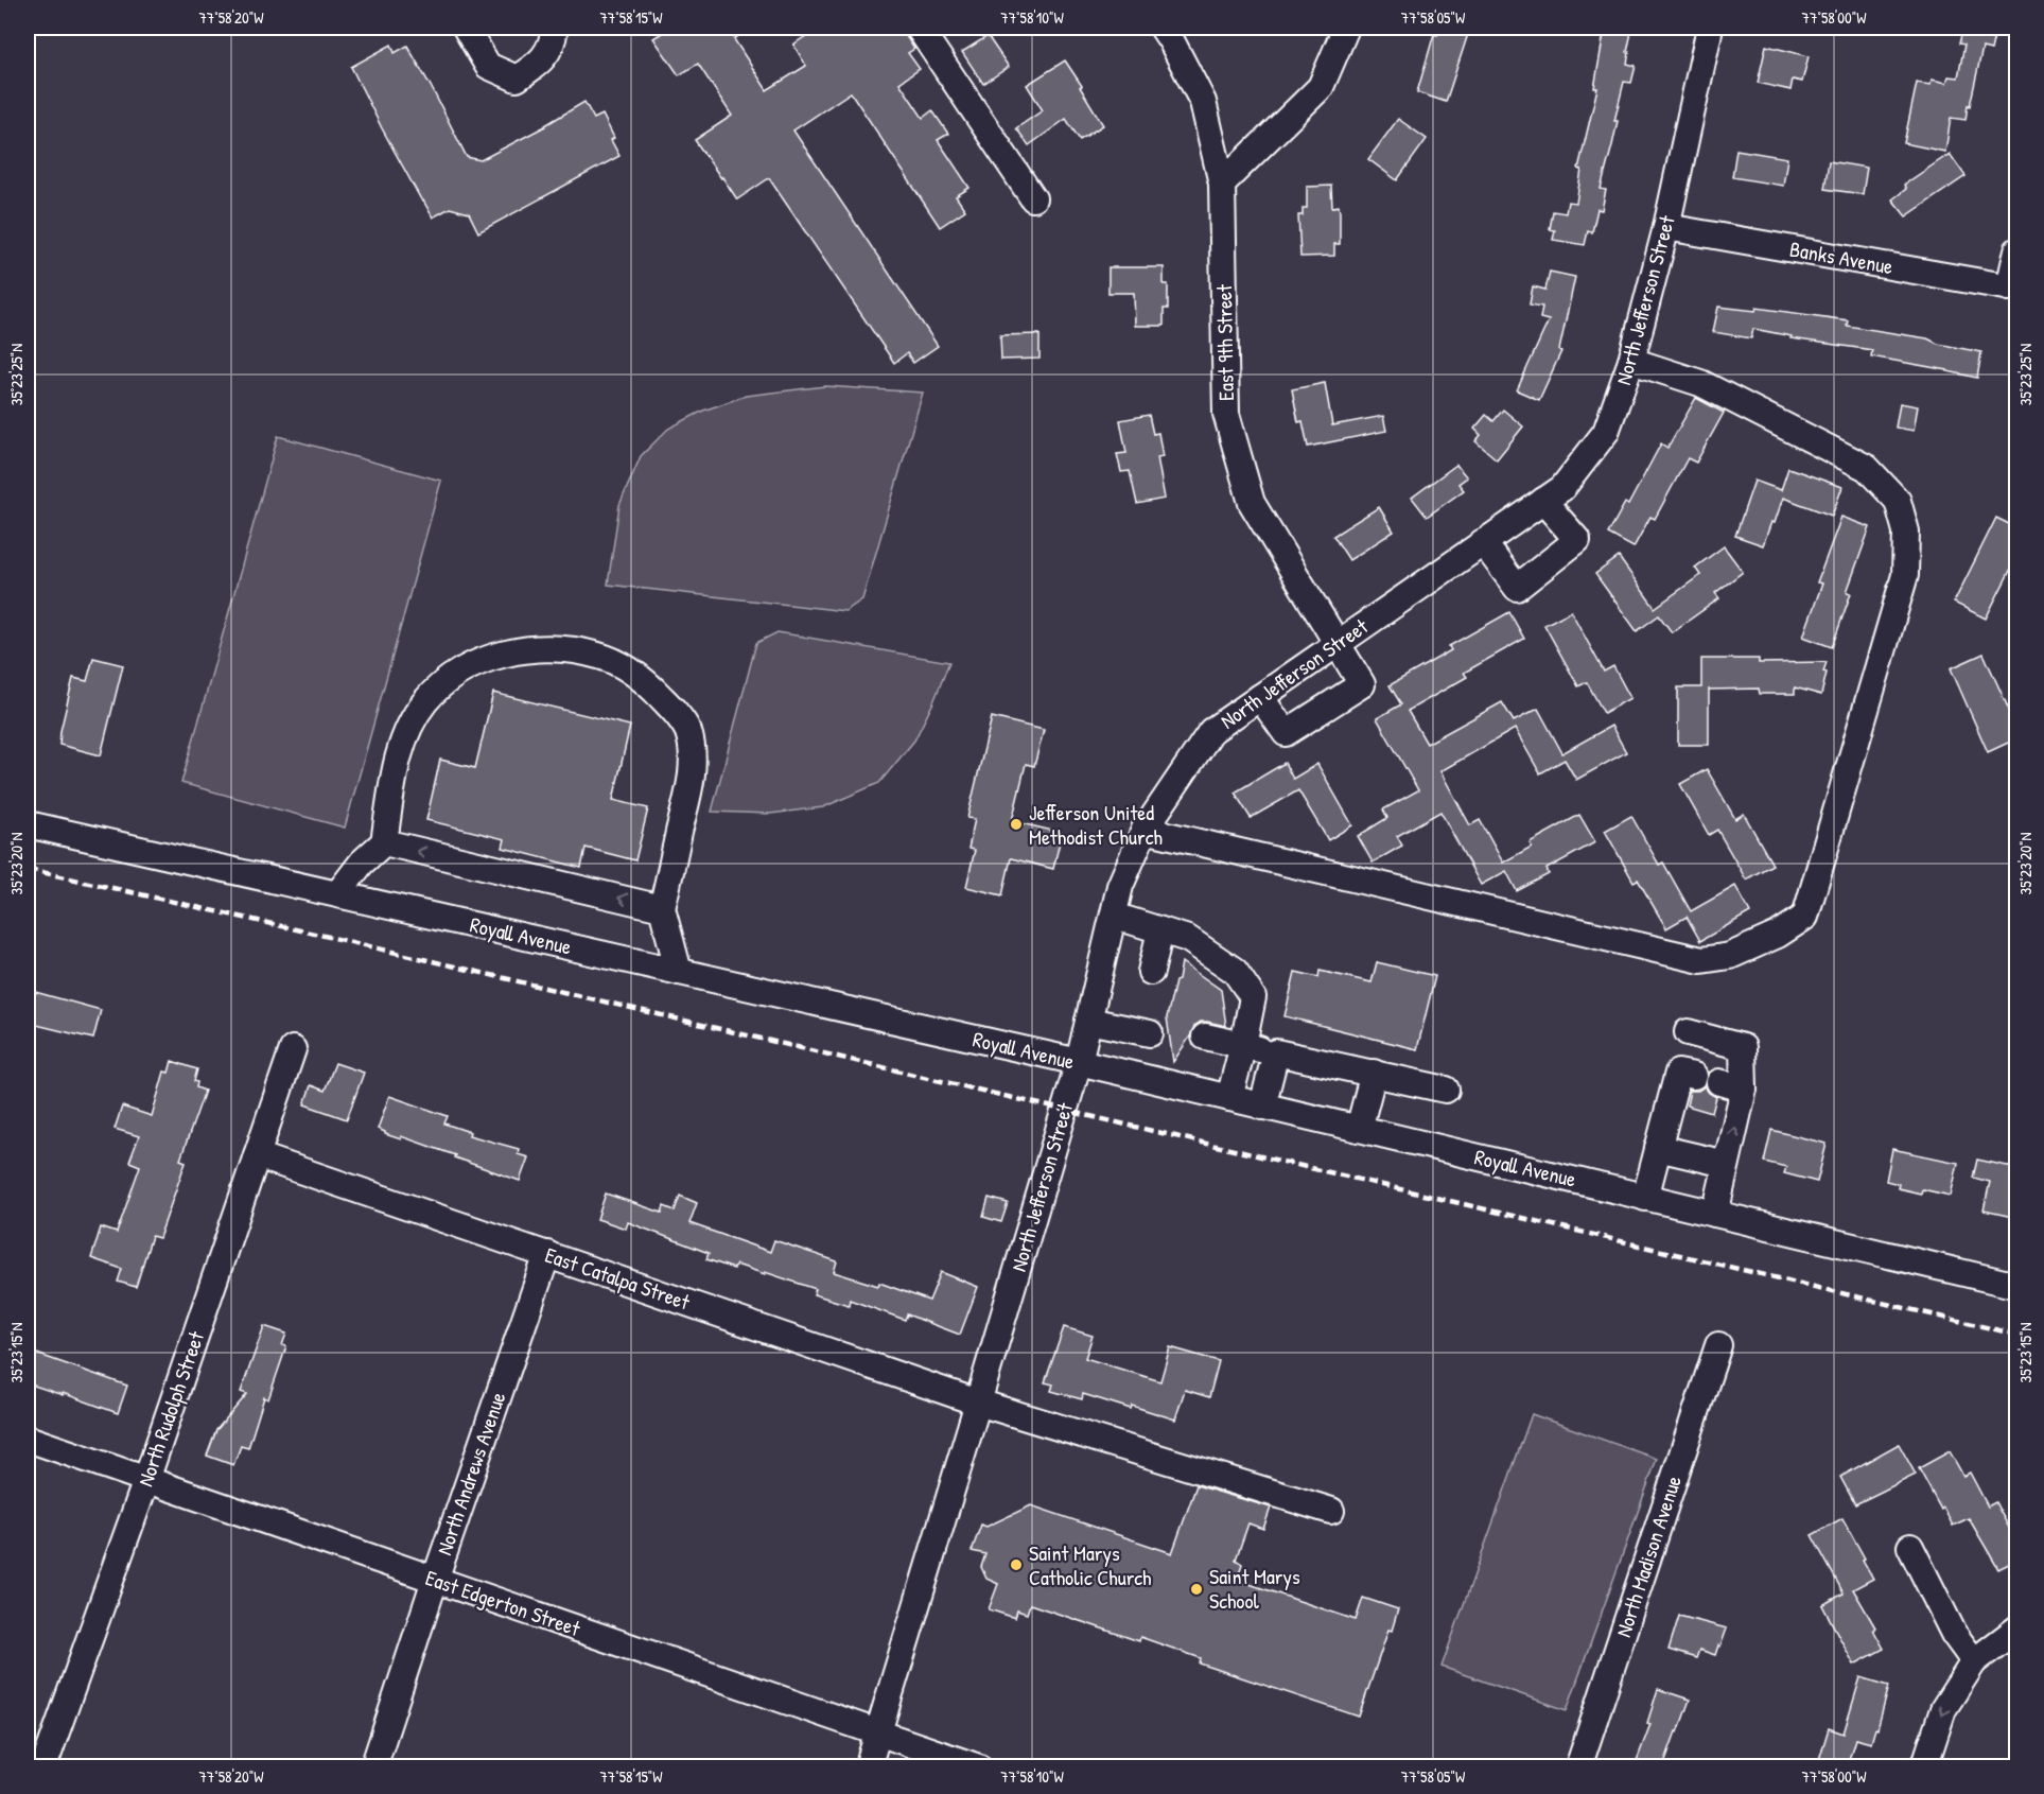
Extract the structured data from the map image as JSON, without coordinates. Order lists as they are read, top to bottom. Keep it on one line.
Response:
{"streets":{"street":["Banks Avenue","North Jefferson Street","East 9th Street","Royall Avenue","East Catalpa Street","North Rudolph Street","North Andrews Avenue","North Madison Avenue","East Edgerton Street"]},"crossings":[["Banks Avenue","North Jefferson Street"],["North Jefferson Street","East 9th Street"],["North Jefferson Street","Royall Avenue"],["North Jefferson Street","East Catalpa Street"],["North Jefferson Street","East Edgerton Street"],["East Catalpa Street","North Rudolph Street"],["East Catalpa Street","North Andrews Avenue"],["North Rudolph Street","East Edgerton Street"],["North Andrews Avenue","East Edgerton Street"]],"places":["Jefferson United Methodist Church","Saint Marys Catholic Church","Saint Marys School"],"coordinates":["77°58'20\"W","77°58'15\"W","77°58'10\"W","77°58'05\"W","77°58'00\"W","35°23'25\"N","35°23'20\"N","35°23'15\"N"]}
